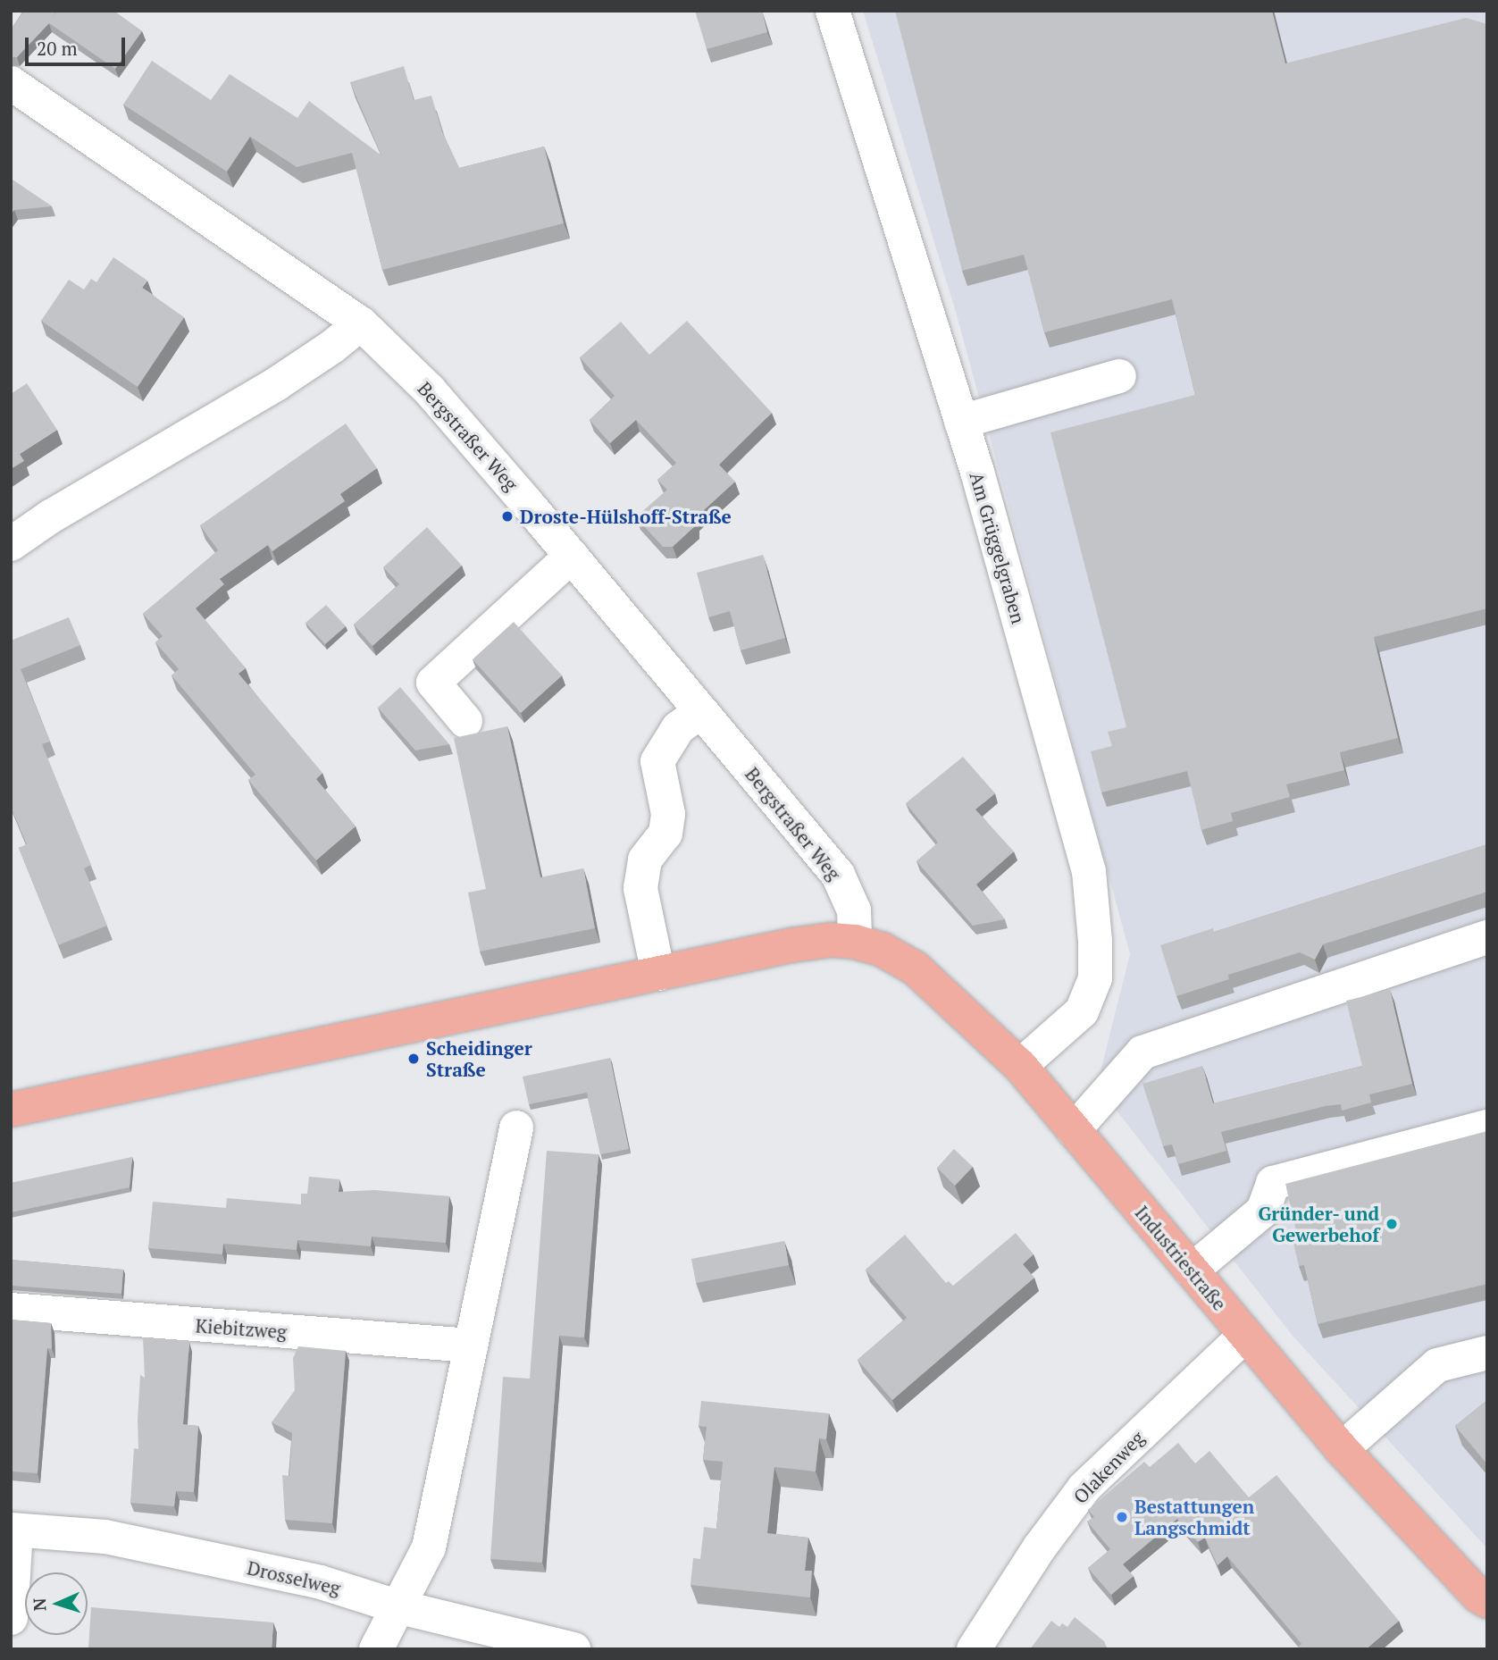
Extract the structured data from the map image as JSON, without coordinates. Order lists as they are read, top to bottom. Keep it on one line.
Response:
{"streets":{"main road":["Industriestraße"],"street":["Bergstraßer Weg","Am Grüggelgraben","Kiebitzweg","Olakenweg","Drosselweg"]},"crossings":[["Bergstraßer Weg","Industriestraße"],["Am Grüggelgraben","Industriestraße"],["Industriestraße","Olakenweg"]],"places":["Droste-Hülshoff-Straße","Scheidinger Straße","Gründer- und Gewerbehof","Bestattungen Langschmidt"],"scale_bar":"20 m","north":"left"}
